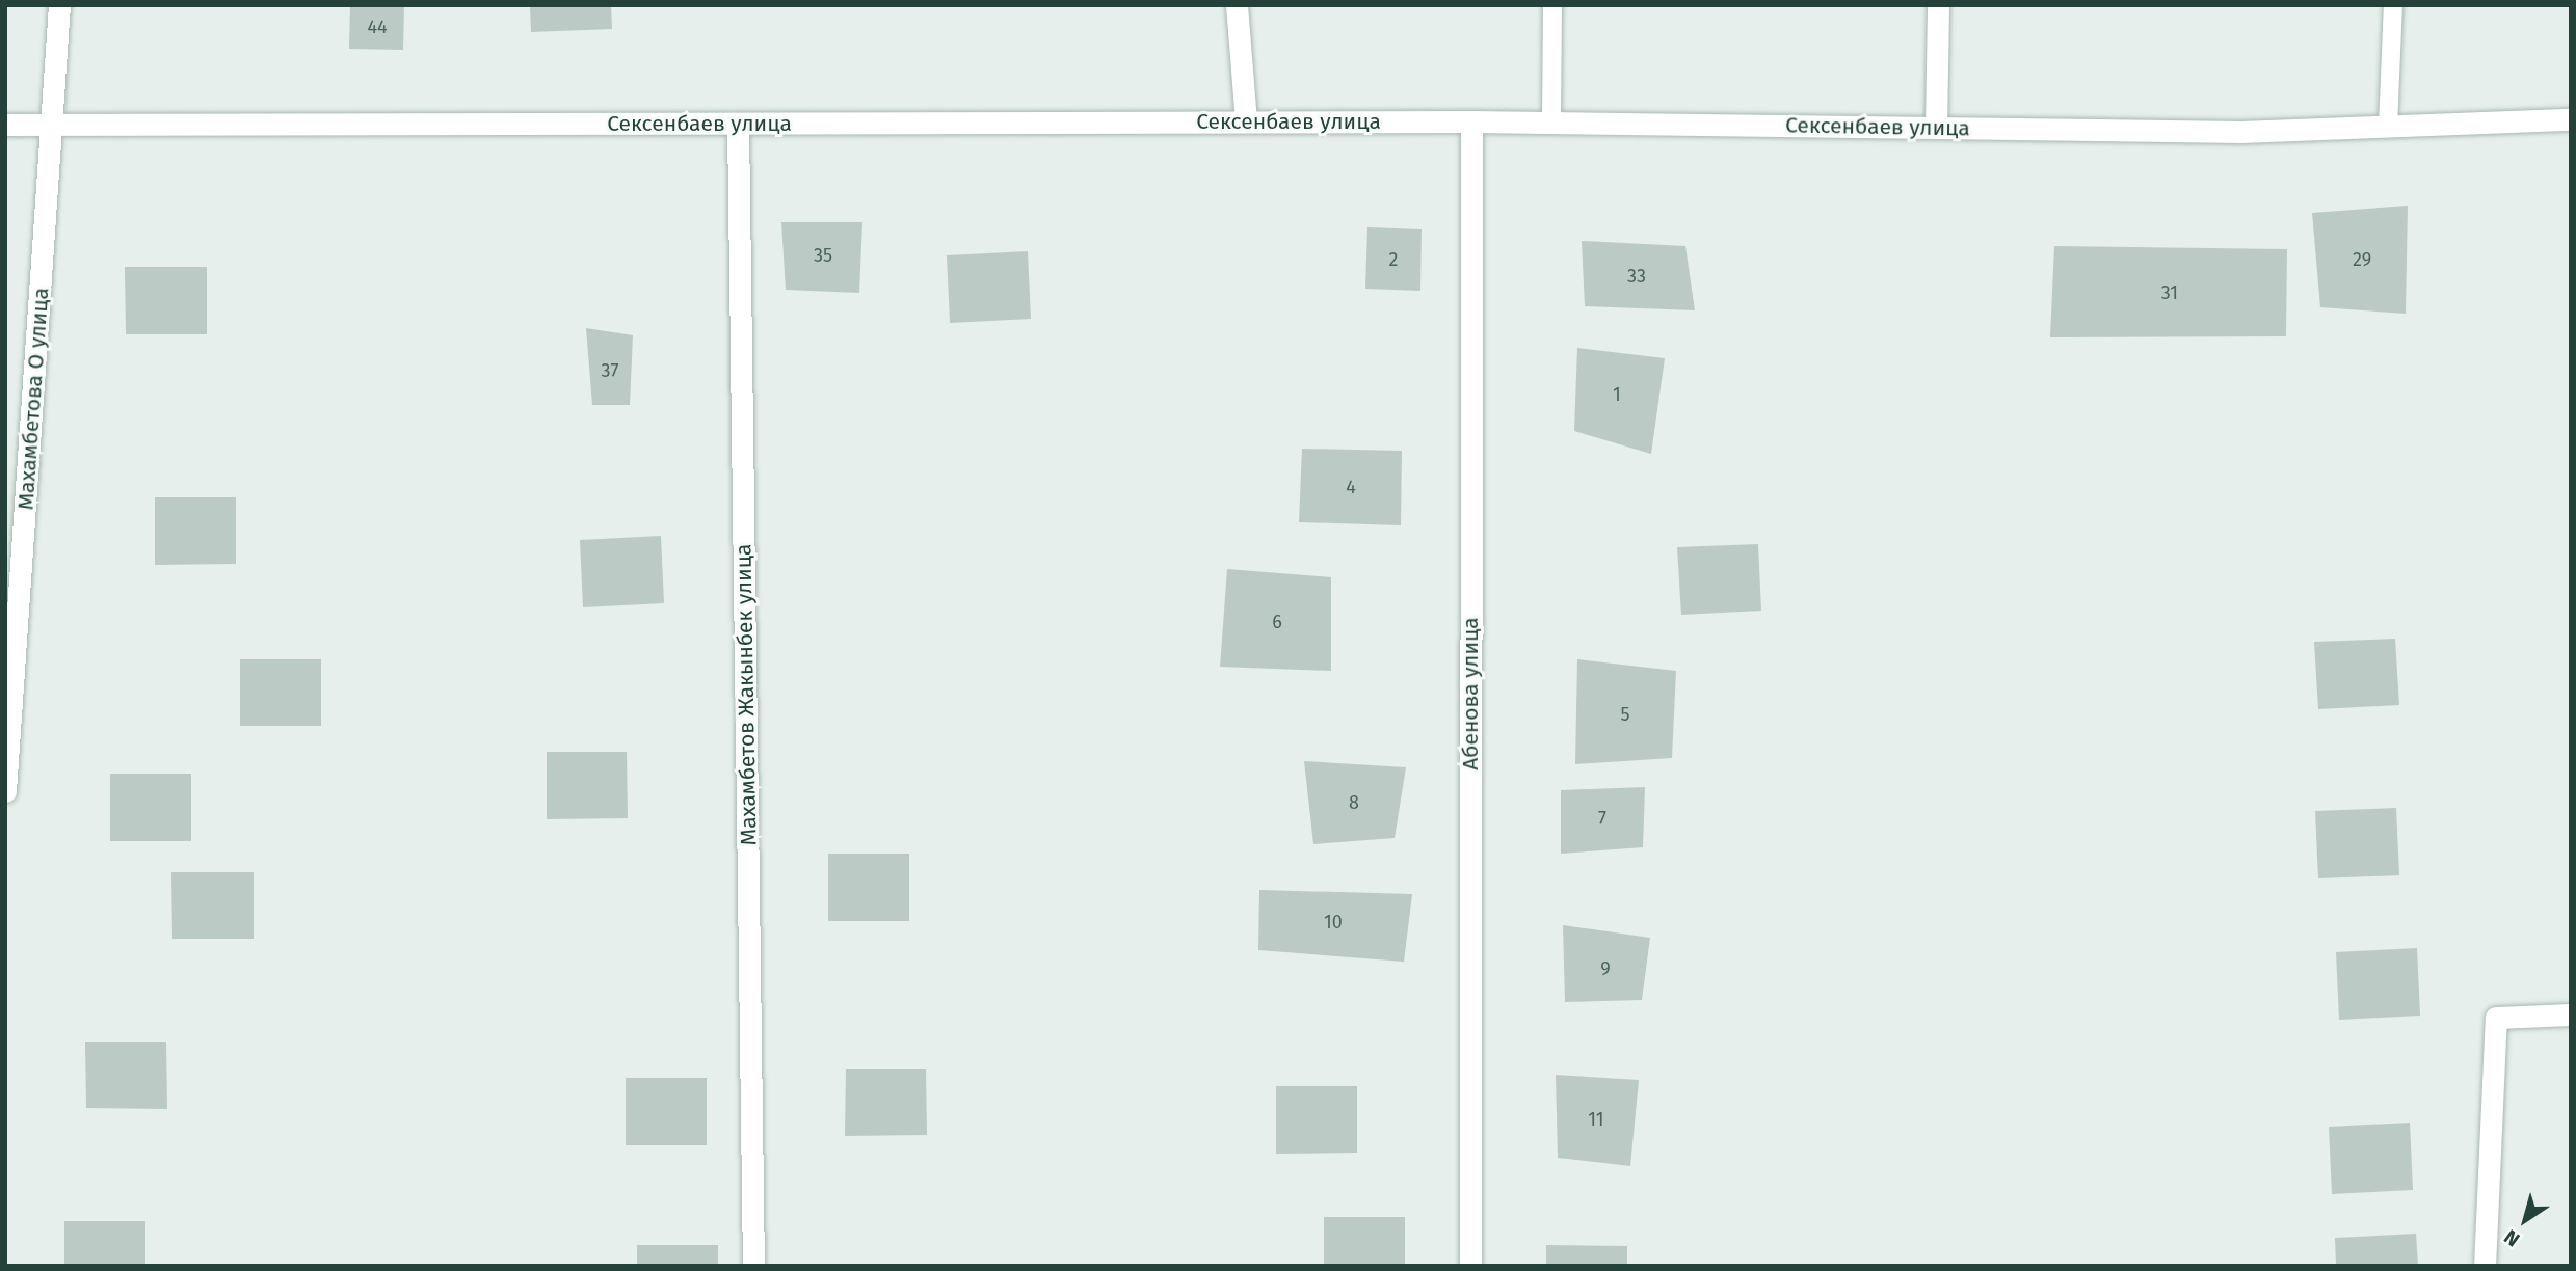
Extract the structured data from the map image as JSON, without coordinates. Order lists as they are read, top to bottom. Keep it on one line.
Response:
{"streets":{"street":["Сексенбаев улица","Махамбетова О улица","Абенова улица","Махамбетов Жакынбек улица"]},"crossings":[["Сексенбаев улица","Махамбетова О улица"],["Сексенбаев улица","Абенова улица"],["Сексенбаев улица","Махамбетов Жакынбек улица"]],"house_numbers":["44","35","2","29","33","31","37","1","4","6","5","8","7","10","9","11"],"north":"bottom left"}
